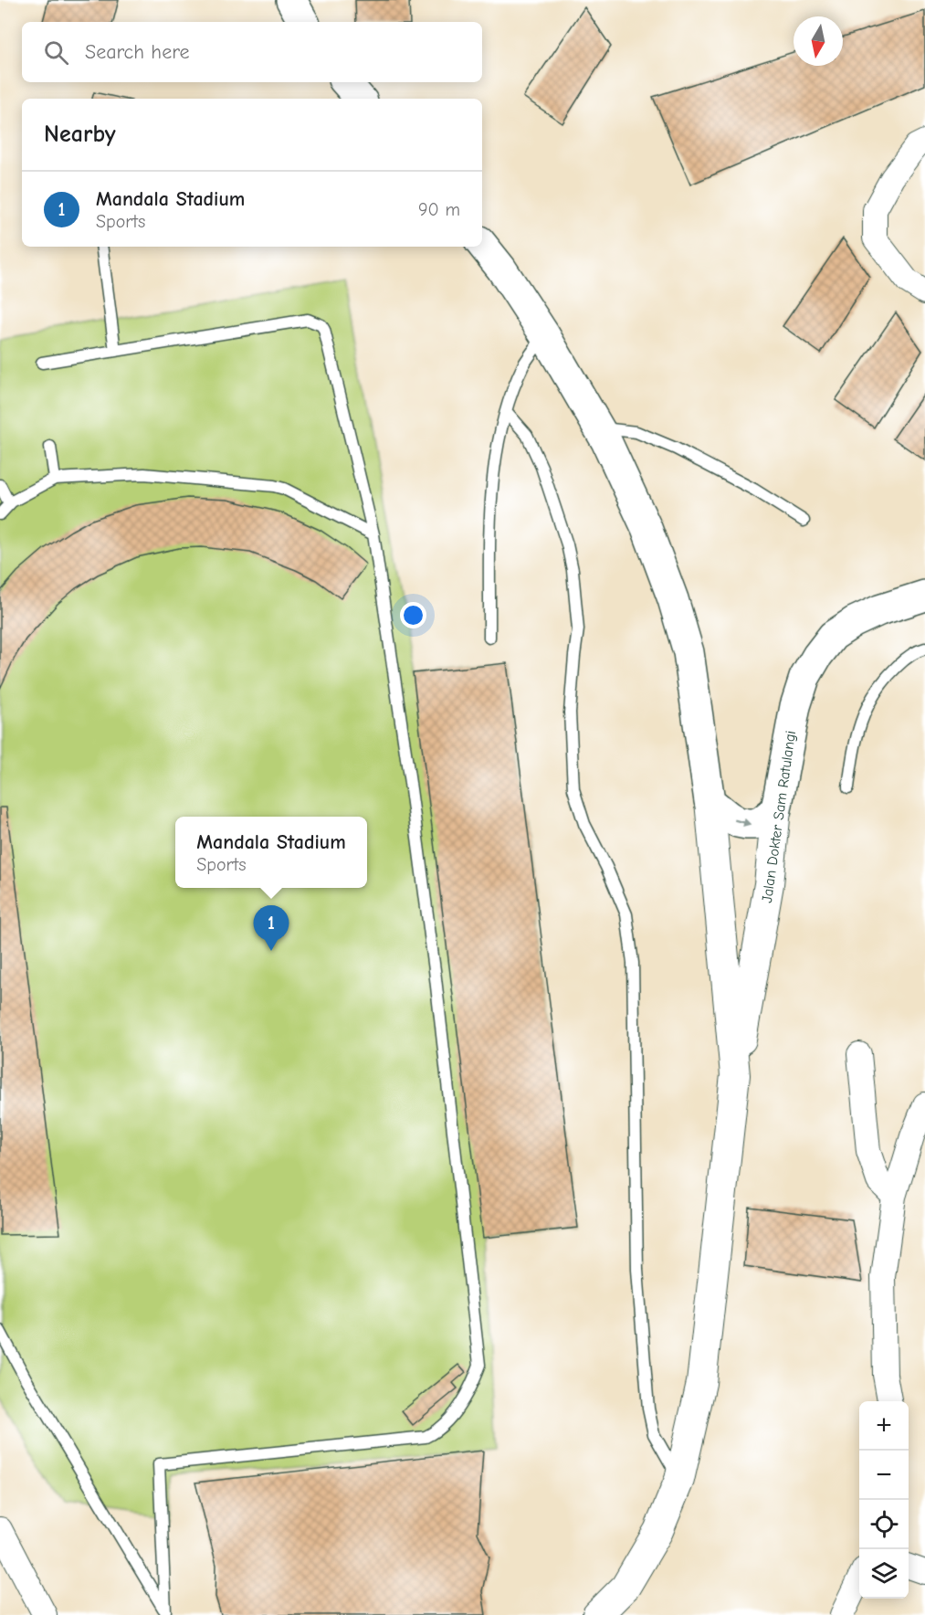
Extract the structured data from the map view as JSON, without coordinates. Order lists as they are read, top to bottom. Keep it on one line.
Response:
{"streets":{"main road":["Jalan Dokter Sam Ratulangi"]},"north":"bottom","page":{"search":"Search here","heading":"Nearby","list":[{"mark":"1","name":"Mandala Stadium","note":"Sports","value":"90 m"}],"popup":["Mandala Stadium","Sports"],"pins":"1","map_buttons":["+","−"]}}
